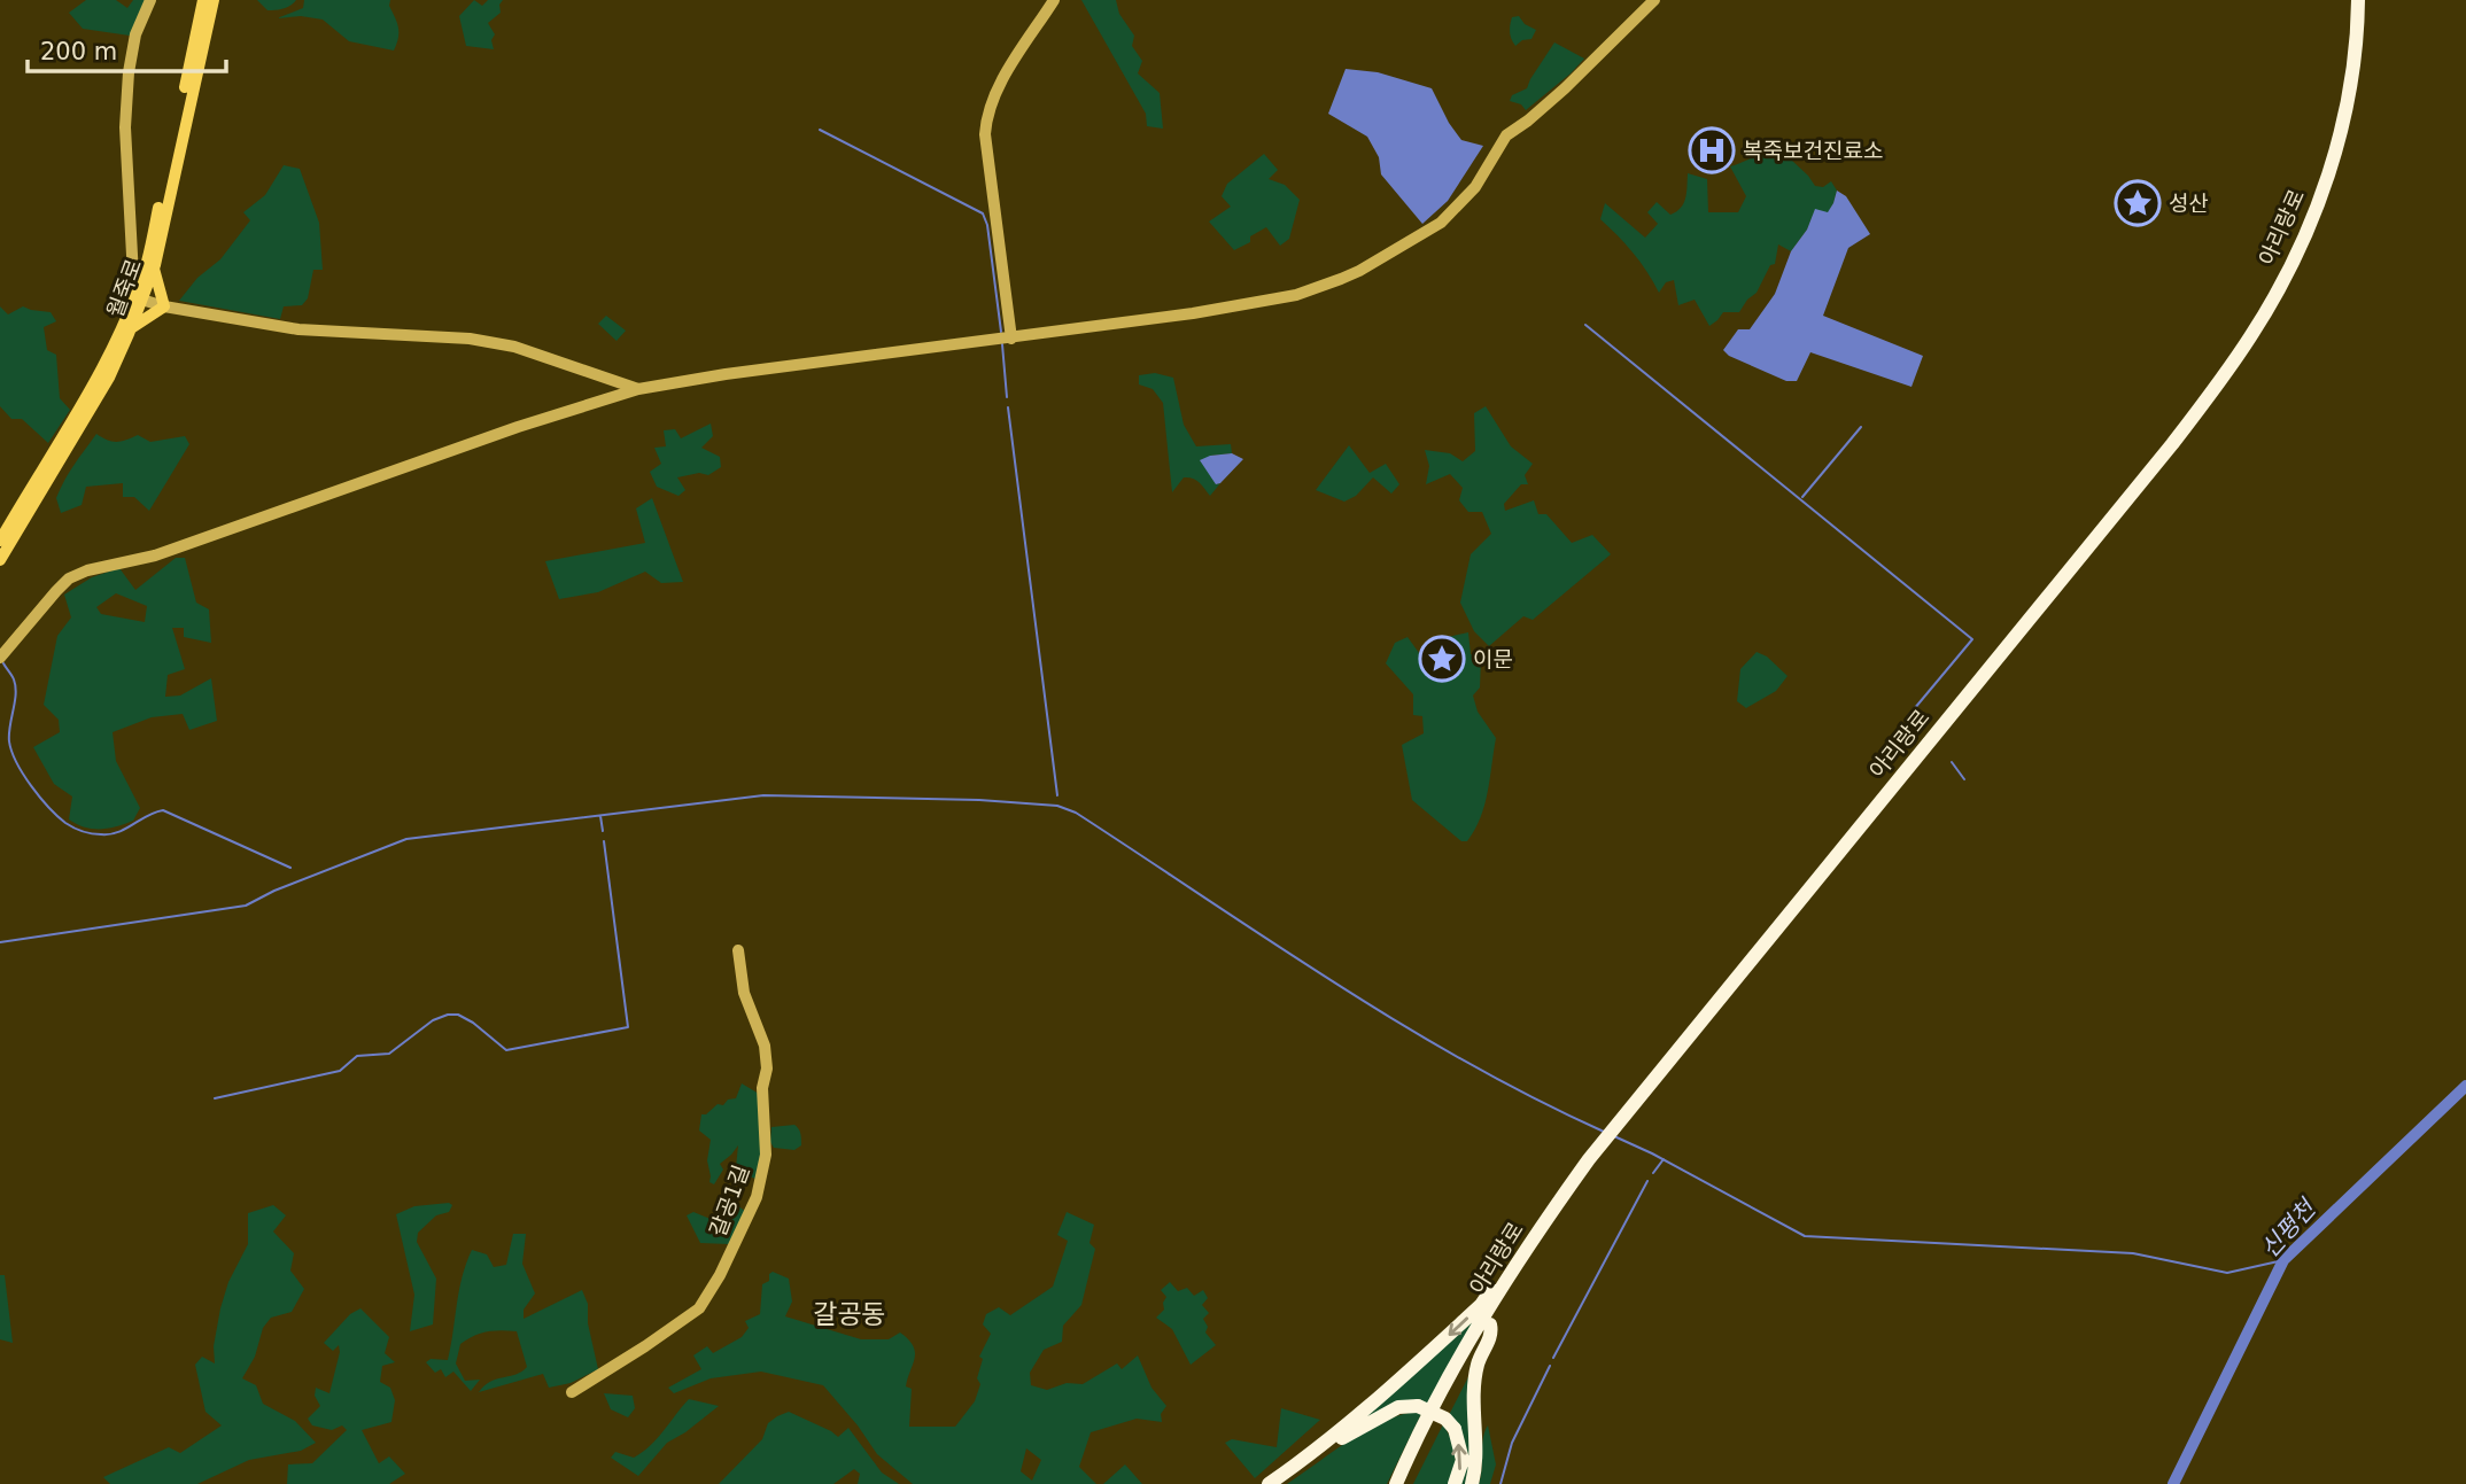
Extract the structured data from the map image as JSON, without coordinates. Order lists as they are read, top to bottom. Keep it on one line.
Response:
{"streets":{"highway":["아리랑로"],"main road":["월죽로"],"street":["갈공1길"]},"districts":["갈공동"],"water":["신평천"],"places":{"hospital":["복죽보건진료소"],"place":["성산","이문"]},"scale_bar":"200 m"}
